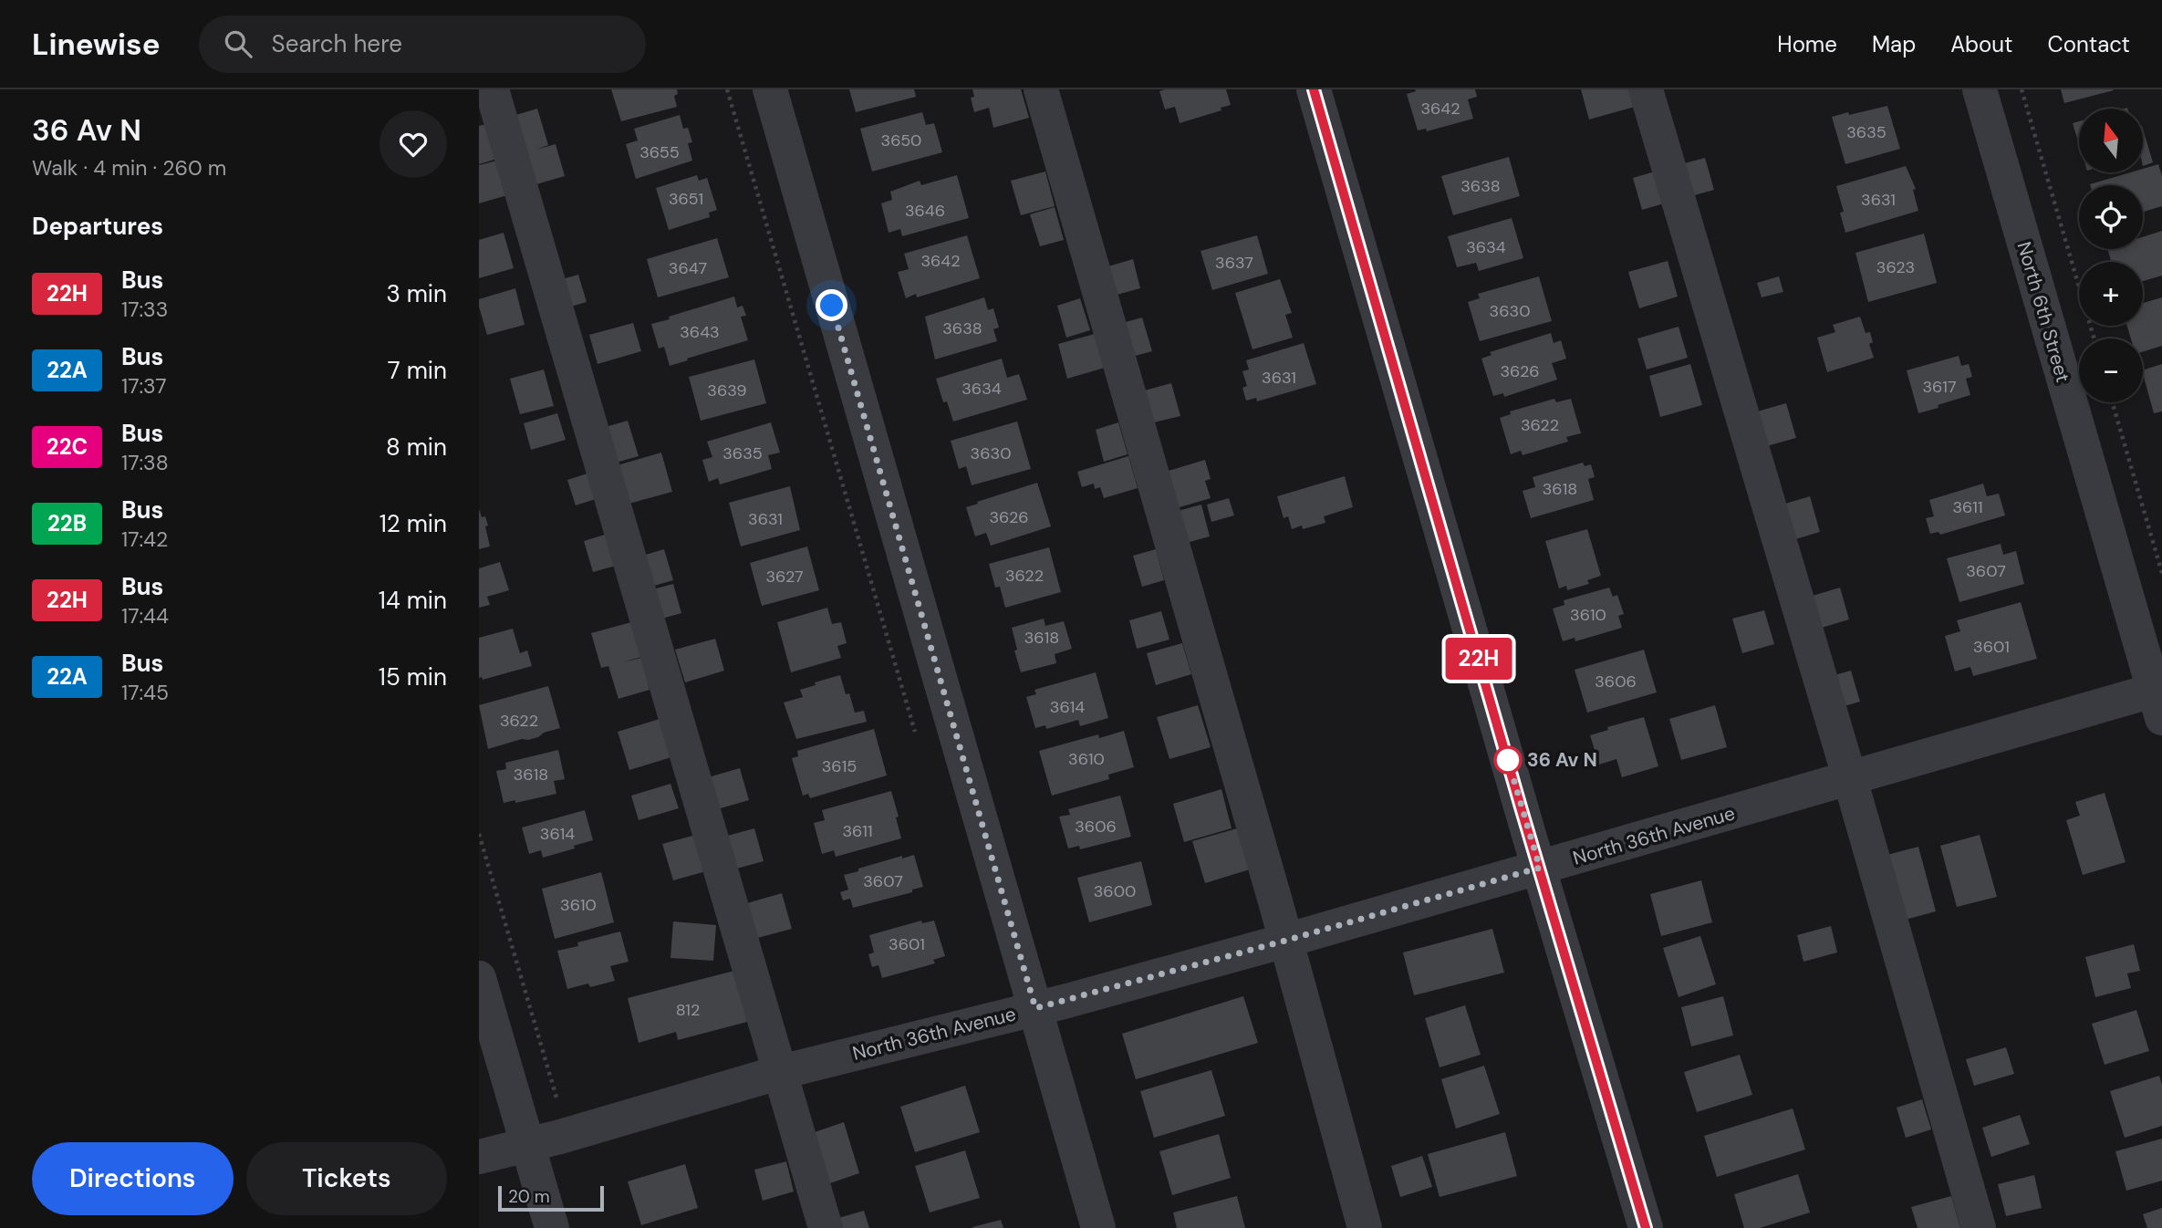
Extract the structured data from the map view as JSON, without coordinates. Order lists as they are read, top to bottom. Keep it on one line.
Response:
{"streets":{"street":["North 6th Street","North 36th Avenue"]},"crossings":[["North 6th Street","North 36th Avenue"]],"places":["36 Av N"],"lines":["bus line 22H"],"house_numbers":["3642","3635","3650","3655","3638","3651","3631","3646","3634","3642","3637","3623","3647","3630","3638","3643","3626","3631","3617","3634","3639","3622","3635","3630","3618","3611","3626","3631","3607","3622","3627","3610","3618","3601","3606","3614","3622","3610","3615","3618","3606","3611","3614","3607","3600","3610","3601","812"],"scale_bar":"20 m","north":"top","page":{"header":"Linewise","search":"Search here","nav":["Home","Map","About","Contact"],"heading":[["36 Av N","Walk · 4 min · 260 m"],"Departures"],"on_map":"22H","map_buttons":["+","−"],"list":[{"mark":"22H","name":"Bus","note":"17:33","value":"3 min"},{"mark":"22A","name":"Bus","note":"17:37","value":"7 min"},{"mark":"22C","name":"Bus","note":"17:38","value":"8 min"},{"mark":"22B","name":"Bus","note":"17:42","value":"12 min"},{"mark":"22H","name":"Bus","note":"17:44","value":"14 min"},{"mark":"22A","name":"Bus","note":"17:45","value":"15 min"}],"buttons":["Directions","Tickets"],"scale":"20 m"}}
